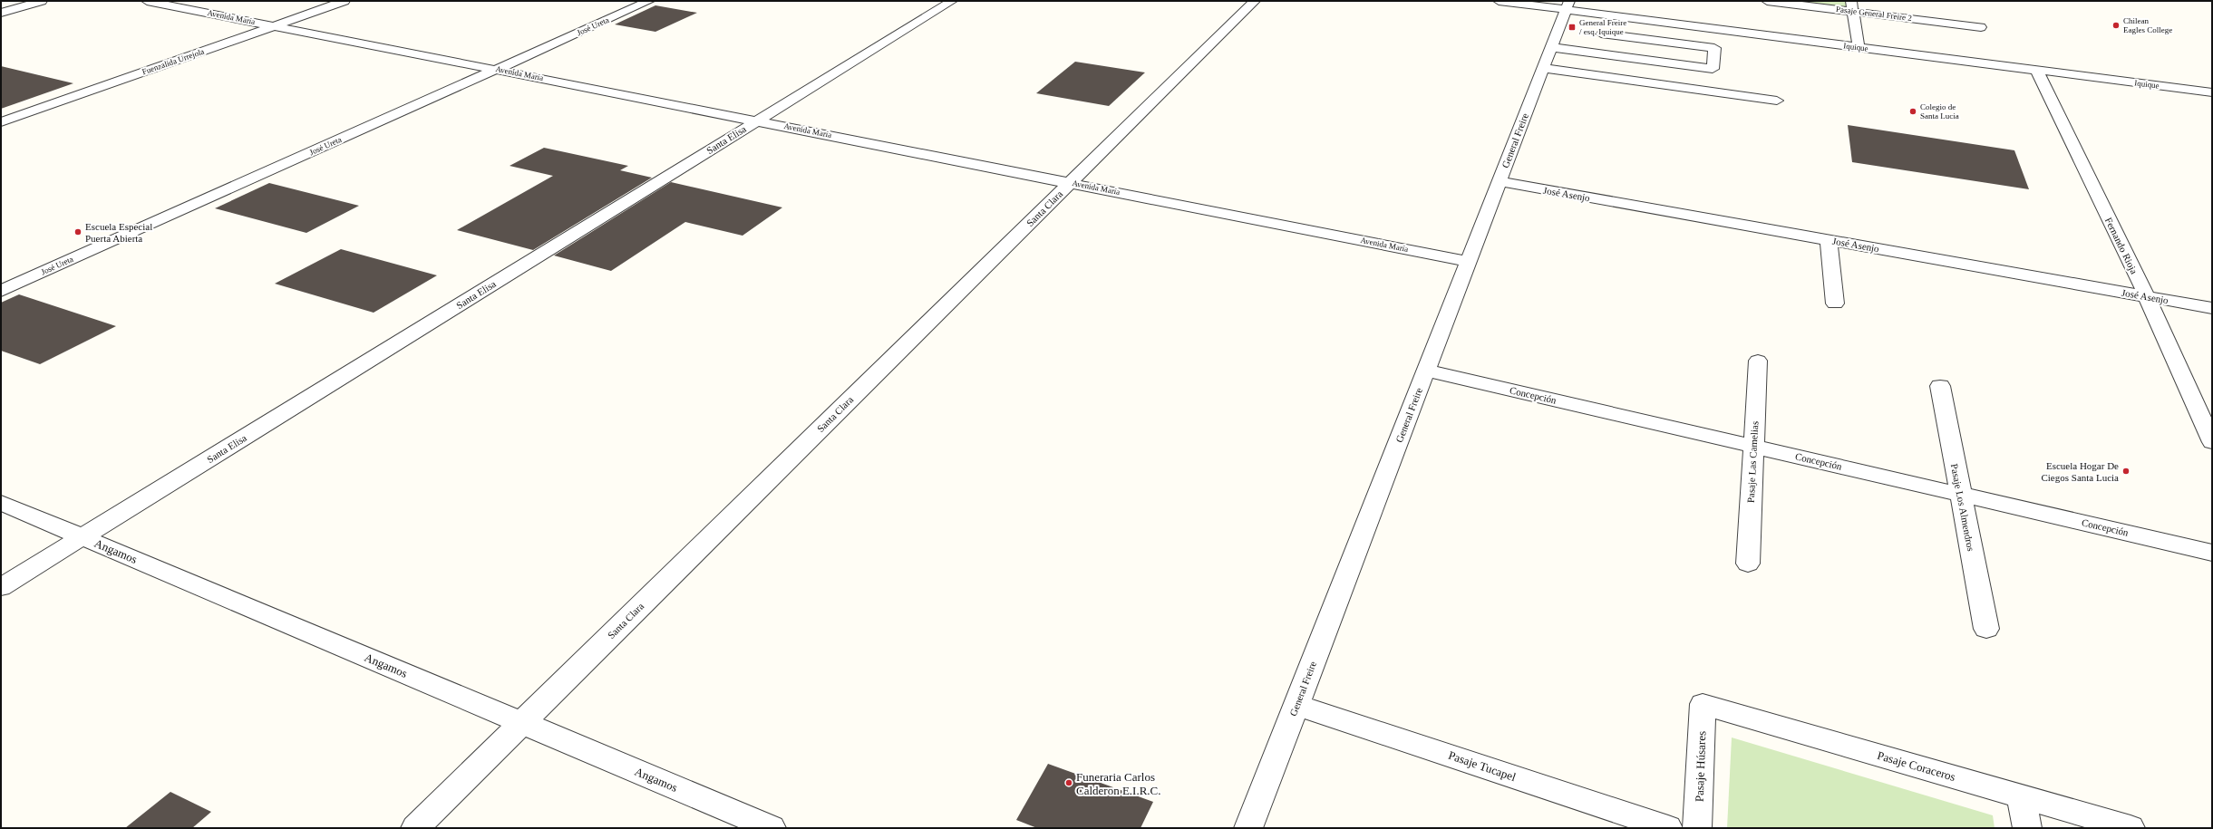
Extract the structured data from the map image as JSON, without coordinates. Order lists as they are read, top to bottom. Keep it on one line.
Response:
{"streets":{"street":["Pasaje General Freire 2","Avenida María","José Ureta","Iquique","Fuenzalida Urrejola","Santa Elisa","General Freire","José Asenjo","Santa Clara","Fernando Rioja","Concepción","Pasaje Las Camelias","Pasaje Los Almendros","Angamos","Pasaje Tucapel","Pasaje Coraceros","Pasaje Húsares"]},"crossings":[["Avenida María","José Ureta"],["Avenida María","Fuenzalida Urrejola"],["Avenida María","Santa Elisa"],["Avenida María","General Freire"],["Avenida María","Santa Clara"],["Iquique","General Freire"],["Iquique","Fernando Rioja"],["Santa Elisa","Angamos"],["General Freire","José Asenjo"],["General Freire","Concepción"],["General Freire","Pasaje Tucapel"],["José Asenjo","Fernando Rioja"],["Santa Clara","Angamos"],["Concepción","Pasaje Las Camelias"],["Concepción","Pasaje Los Almendros"],["Pasaje Coraceros","Pasaje Húsares"]],"places":{"other":["Chilean Eagles College","Colegio de Santa Lucia","Escuela Especial Puerta Abierta","Escuela Hogar De Ciegos Santa Lucia","Funeraria Carlos Calderon E.I.R.C."],"transit":["General Freire / esq. Iquique"]}}
